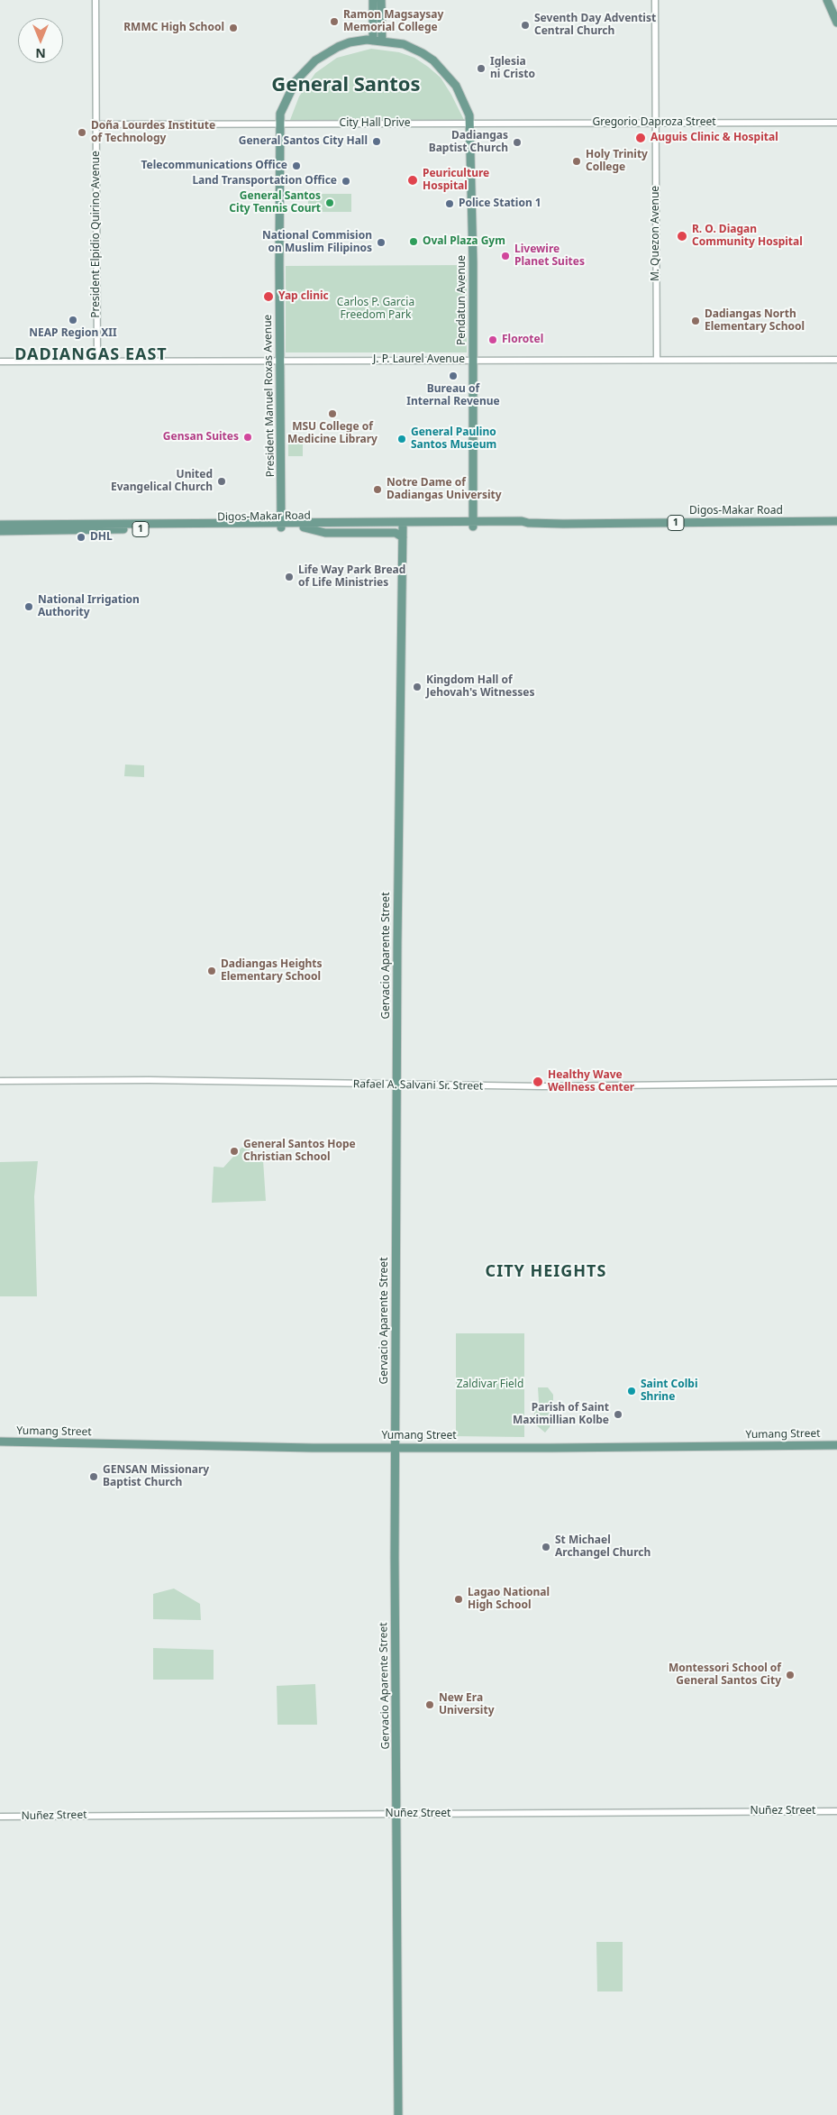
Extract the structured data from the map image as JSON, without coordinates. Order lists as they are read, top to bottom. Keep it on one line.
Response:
{"streets":{"main road":["Pendatun Avenue","President Manuel Roxas Avenue","Digos-Makar Road","1","Gervacio Aparente Street","Yumang Street"],"street":["Gregorio Daproza Street","City Hall Drive","M. Quezon Avenue","President Elpidio Quirino Avenue","J. P. Laurel Avenue","Rafael A. Salvani Sr. Street","Nuñez Street"]},"crossings":[["Gregorio Daproza Street","City Hall Drive"],["Gregorio Daproza Street","M. Quezon Avenue"],["Gregorio Daproza Street","Pendatun Avenue"],["City Hall Drive","President Elpidio Quirino Avenue"],["City Hall Drive","Pendatun Avenue"],["City Hall Drive","President Manuel Roxas Avenue"],["M. Quezon Avenue","J. P. Laurel Avenue"],["President Elpidio Quirino Avenue","J. P. Laurel Avenue"],["Pendatun Avenue","J. P. Laurel Avenue"],["Pendatun Avenue","President Manuel Roxas Avenue"],["Pendatun Avenue","Digos-Makar Road"],["J. P. Laurel Avenue","President Manuel Roxas Avenue"],["President Manuel Roxas Avenue","Digos-Makar Road"],["Digos-Makar Road","Gervacio Aparente Street"],["Gervacio Aparente Street","Rafael A. Salvani Sr. Street"],["Gervacio Aparente Street","Yumang Street"],["Gervacio Aparente Street","Nuñez Street"]],"districts":["General Santos","DADIANGAS EAST","CITY HEIGHTS"],"parks":["Carlos P. Garcia Freedom Park","Zaldivar Field"],"places":["Ramon Magsaysay Memorial College","Seventh Day Adventist Central Church","RMMC High School","Iglesia ni Cristo","Doña Lourdes Institute of Technology","Auguis Clinic & Hospital","General Santos City Hall","Dadiangas Baptist Church","Holy Trinity College","Telecommunications Office","Peuriculture Hospital","Land Transportation Office","General Santos City Tennis Court","Police Station 1","R. O. Diagan Community Hospital","Oval Plaza Gym","National Commision on Muslim Filipinos","Livewire Planet Suites","Yap clinic","NEAP Region XII","Dadiangas North Elementary School","Florotel","Bureau of Internal Revenue","MSU College of Medicine Library","Gensan Suites","General Paulino Santos Museum","United Evangelical Church","Notre Dame of Dadiangas University","DHL","Life Way Park Bread of Life Ministries","National Irrigation Authority","Kingdom Hall of Jehovah's Witnesses","Dadiangas Heights Elementary School","Healthy Wave Wellness Center","General Santos Hope Christian School","Saint Colbi Shrine","Parish of Saint Maximillian Kolbe","GENSAN Missionary Baptist Church","St Michael Archangel Church","Lagao National High School","Montessori School of General Santos City","New Era University"],"north":"bottom"}
